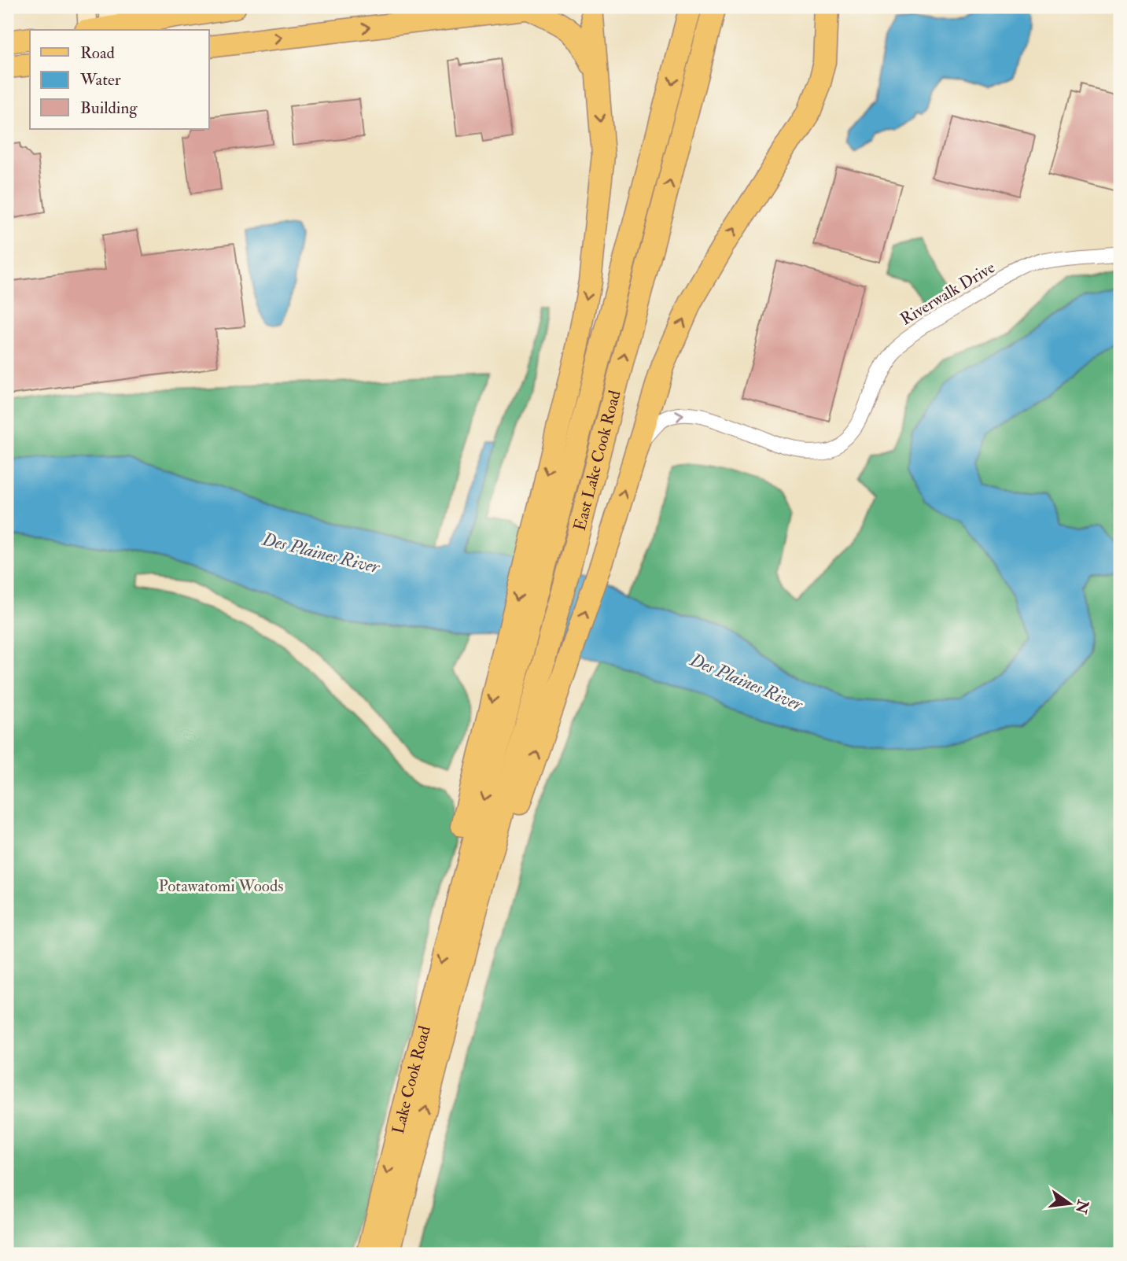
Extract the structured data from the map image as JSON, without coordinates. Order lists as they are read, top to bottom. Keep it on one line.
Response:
{"streets":{"main road":["East Lake Cook Road","Lake Cook Road"],"street":["Riverwalk Drive"]},"crossings":[["East Lake Cook Road","Lake Cook Road"]],"one_way":["Riverwalk Drive"],"water":["Des Plaines River"],"parks":["Potawatomi Woods"],"legend":["Road","Water","Building"],"north":"right"}
